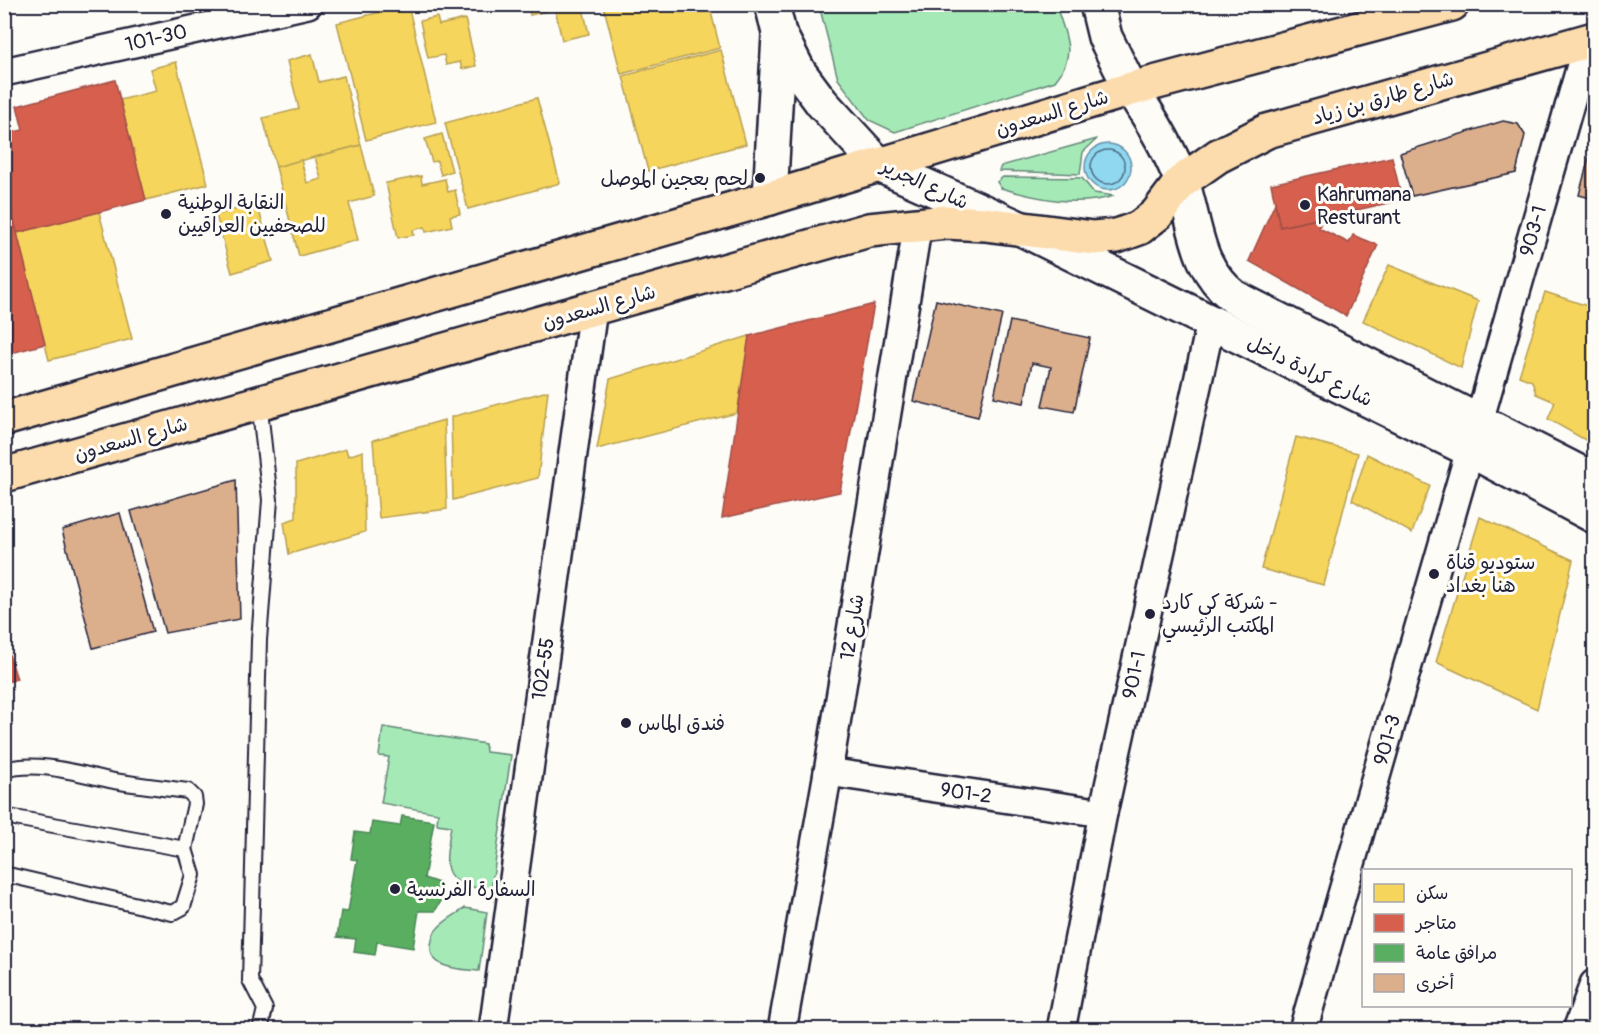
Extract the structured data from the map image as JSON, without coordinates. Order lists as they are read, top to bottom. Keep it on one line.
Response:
{"streets":{"main road":["شارع طارق بن زياد","شارع السعدون","شارع الجرير","شارع كرادة داخل"],"street":["101-30","903-1","شارع 12","102-55","901-1","901-3","901-2"]},"crossings":[["شارع طارق بن زياد","شارع السعدون"],["شارع طارق بن زياد","903-1"],["شارع طارق بن زياد","شارع كرادة داخل"],["شارع السعدون","شارع الجرير"],["شارع السعدون","شارع كرادة داخل"],["شارع السعدون","شارع 12"],["شارع السعدون","102-55"],["شارع الجرير","شارع كرادة داخل"],["903-1","شارع كرادة داخل"],["903-1","901-3"],["شارع كرادة داخل","901-1"],["شارع كرادة داخل","901-3"],["شارع 12","901-2"],["901-1","901-2"]],"places":["لحم بعجين الموصل","Kahrumana Resturant","النقابة الوطنية للصحفيين العراقيين","ستوديو قناة هنا بغداد","شركة كي كارد - المكتب الرئيسي","فندق الماس","السفارة الفرنسية"],"legend":["سكن","متاجر","مرافق عامة","أخرى"]}
